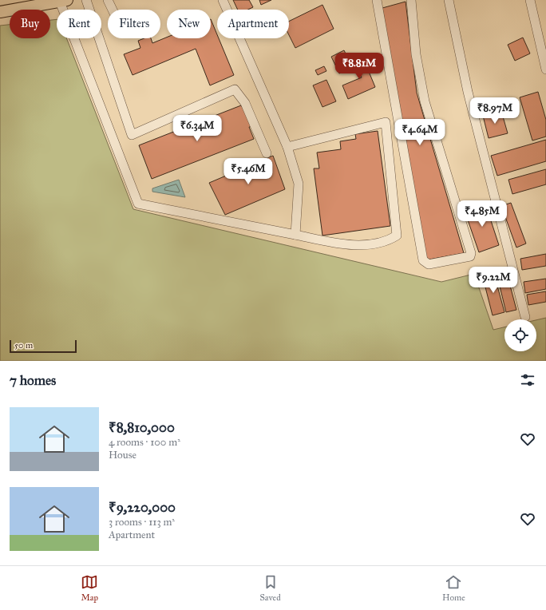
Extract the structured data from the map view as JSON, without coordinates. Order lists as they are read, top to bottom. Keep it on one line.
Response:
{"scale_bar":"50 m","page":{"chip":["Buy","Rent","Filters","New","Apartment"],"price":["₹8.81M","₹8.97M","₹6.34M","₹4.64M","₹5.46M","₹4.85M","₹9.22M"],"scale":"50 m","heading":"7 homes","list":[{"name":"₹8,810,000","note":"4 rooms · 100 m² · House"},{"name":"₹9,220,000","note":"3 rooms · 113 m² · Apartment"}],"tabs":["Map","Saved","Home"]}}
